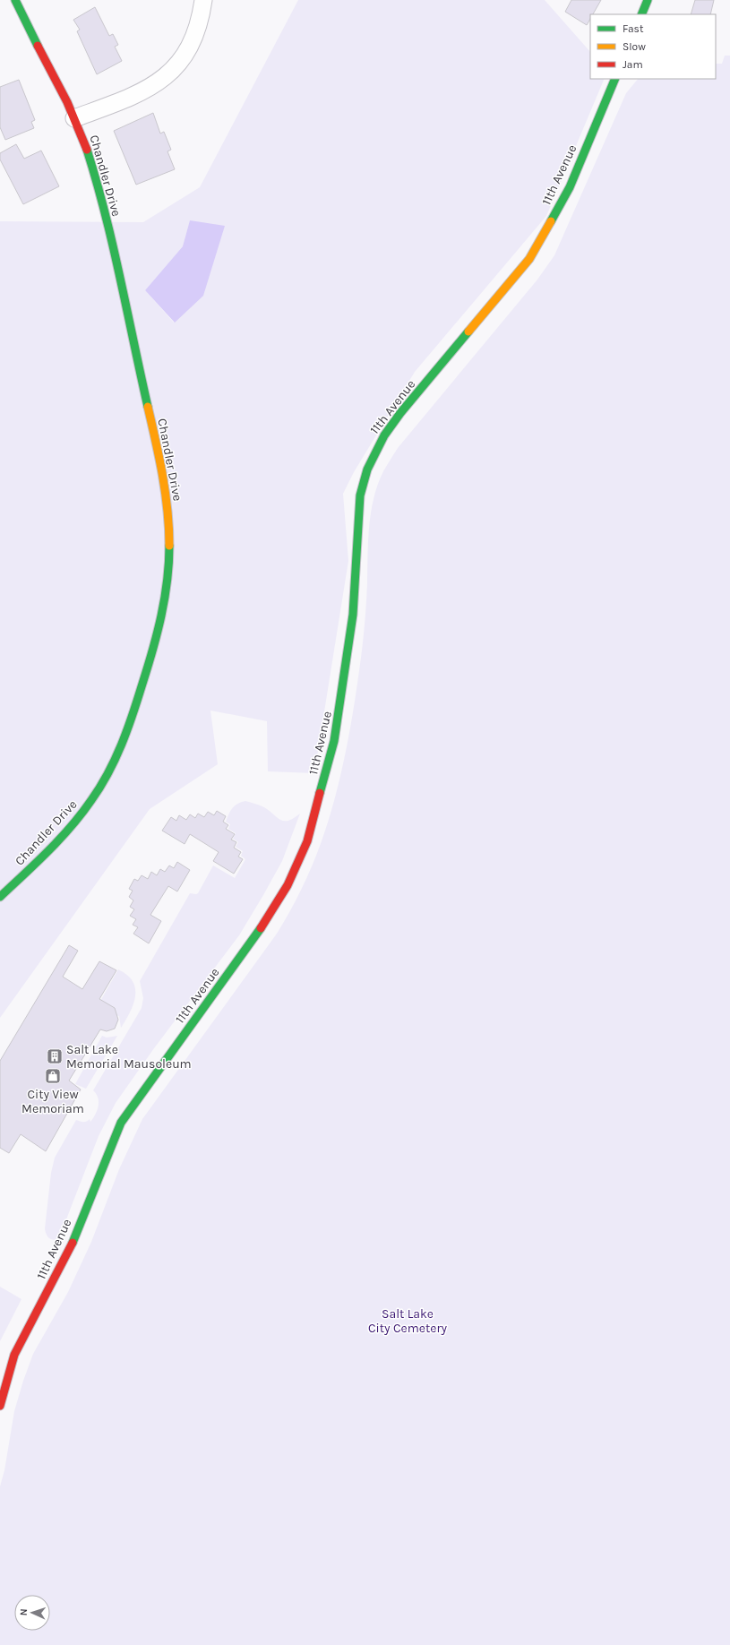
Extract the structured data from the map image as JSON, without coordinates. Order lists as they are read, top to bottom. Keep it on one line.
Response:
{"streets":{"street":["11th Avenue","Chandler Drive"]},"parks":["Salt Lake City Cemetery"],"places":{"building":["Salt Lake Memorial Mausoleum"],"shop":["City View Memoriam"]},"legend":["Fast","Slow","Jam"],"north":"left"}
